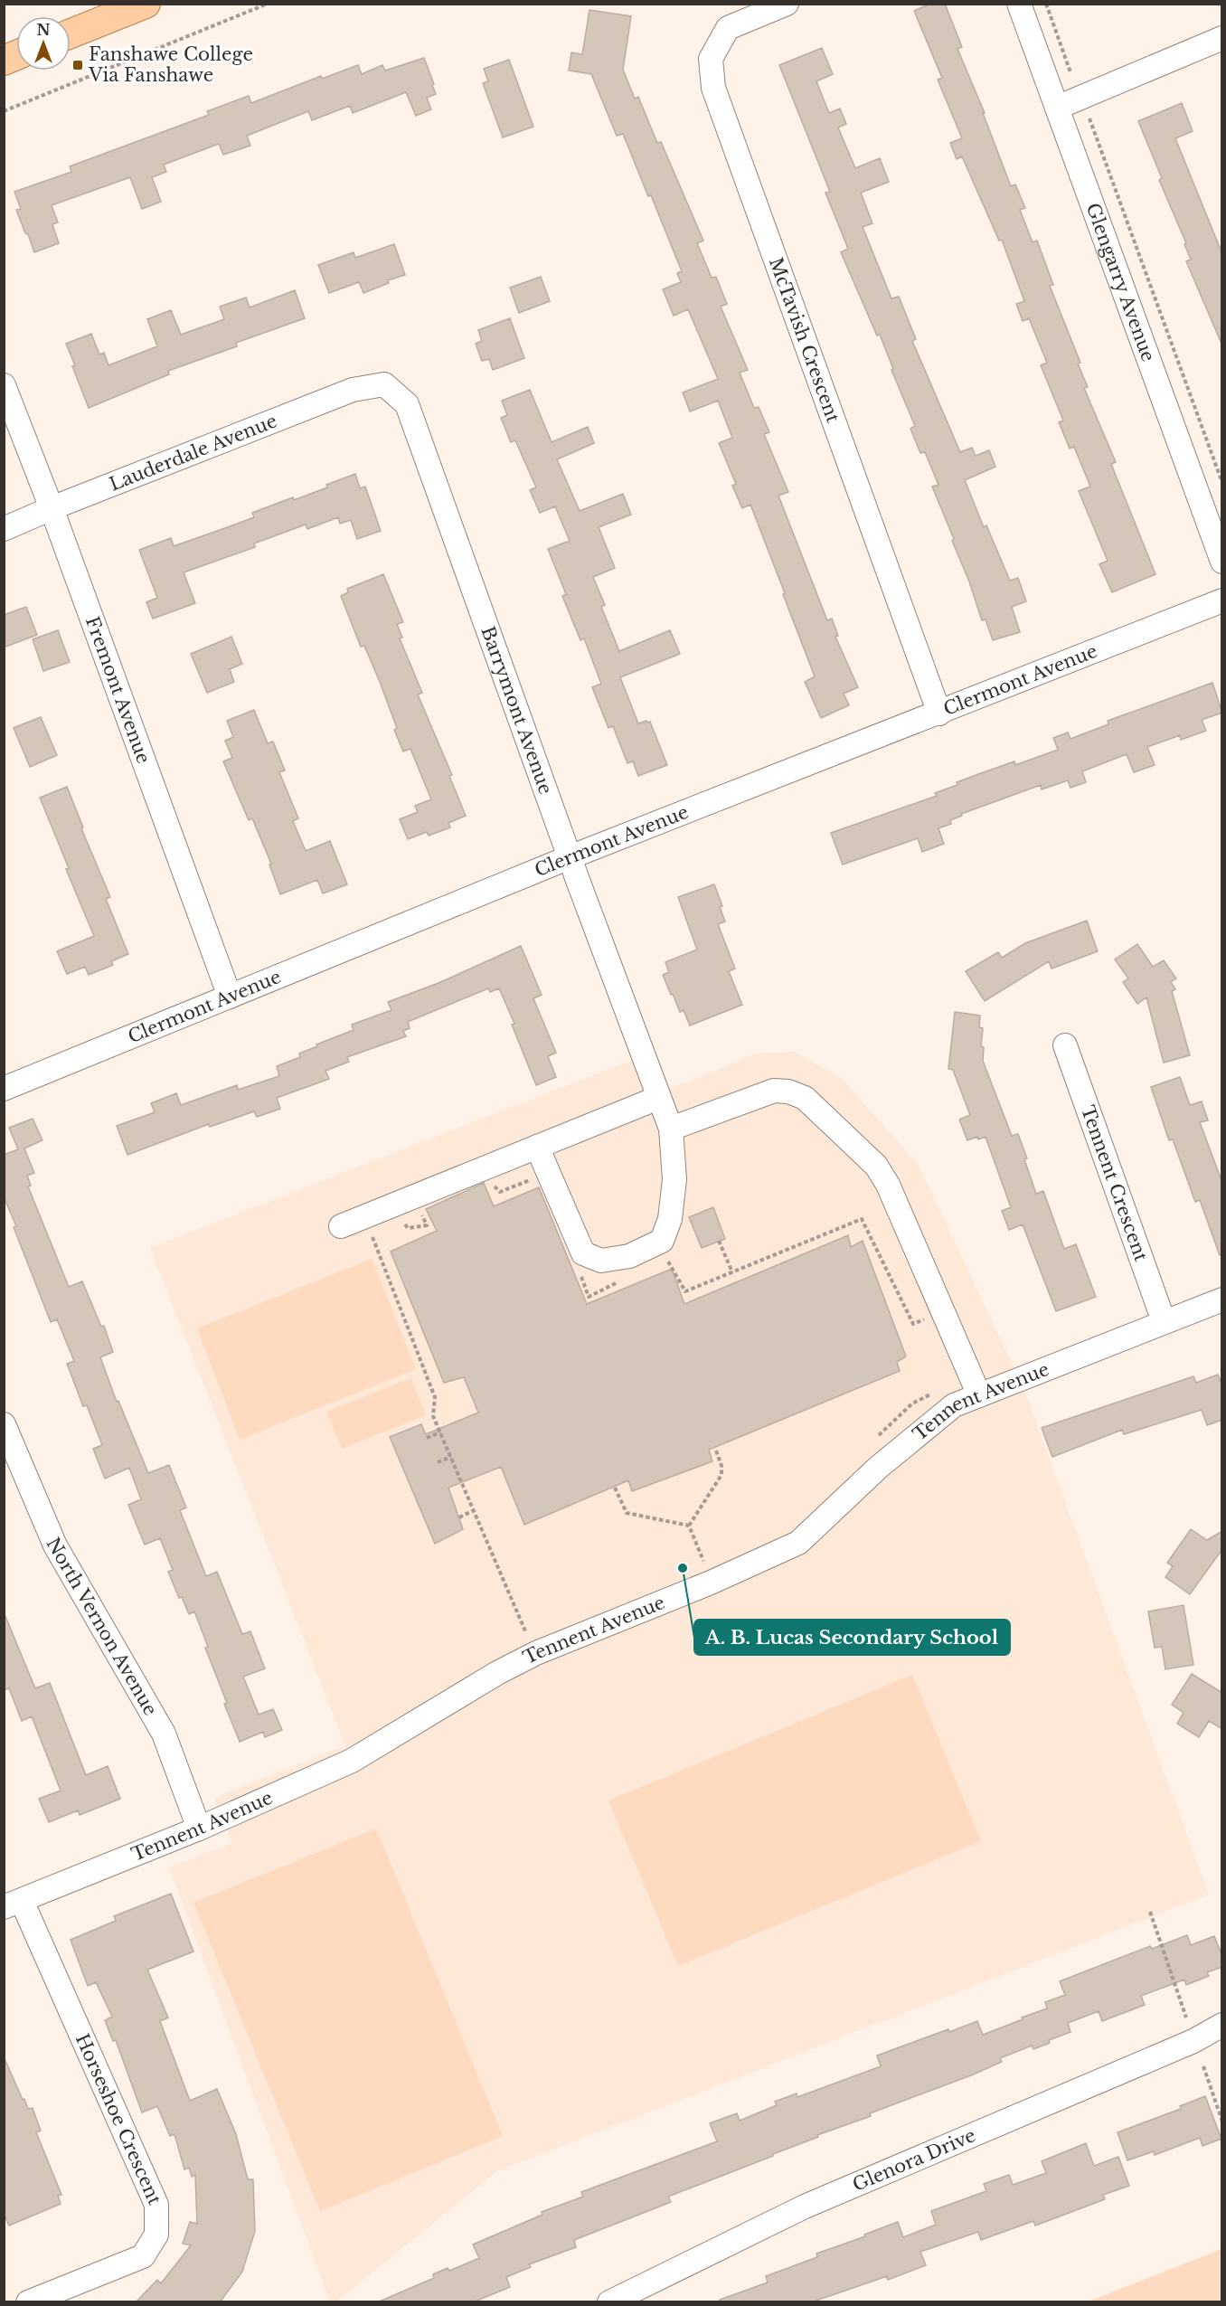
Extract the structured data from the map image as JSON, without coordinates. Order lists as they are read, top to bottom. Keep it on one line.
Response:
{"streets":{"street":["Glengarry Avenue","McTavish Crescent","Lauderdale Avenue","Clermont Avenue","Fremont Avenue","Barrymont Avenue","Tennent Crescent","Tennent Avenue","North Vernon Avenue","Horseshoe Crescent","Glenora Drive"]},"crossings":[["McTavish Crescent","Clermont Avenue"],["Lauderdale Avenue","Fremont Avenue"],["Lauderdale Avenue","Barrymont Avenue"],["Clermont Avenue","Fremont Avenue"],["Clermont Avenue","Barrymont Avenue"],["Tennent Crescent","Tennent Avenue"],["Tennent Avenue","North Vernon Avenue"],["Tennent Avenue","Horseshoe Crescent"]],"places":{"transit":["Fanshawe College Via Fanshawe"],"other":["A. B. Lucas Secondary School"]},"north":"top"}
